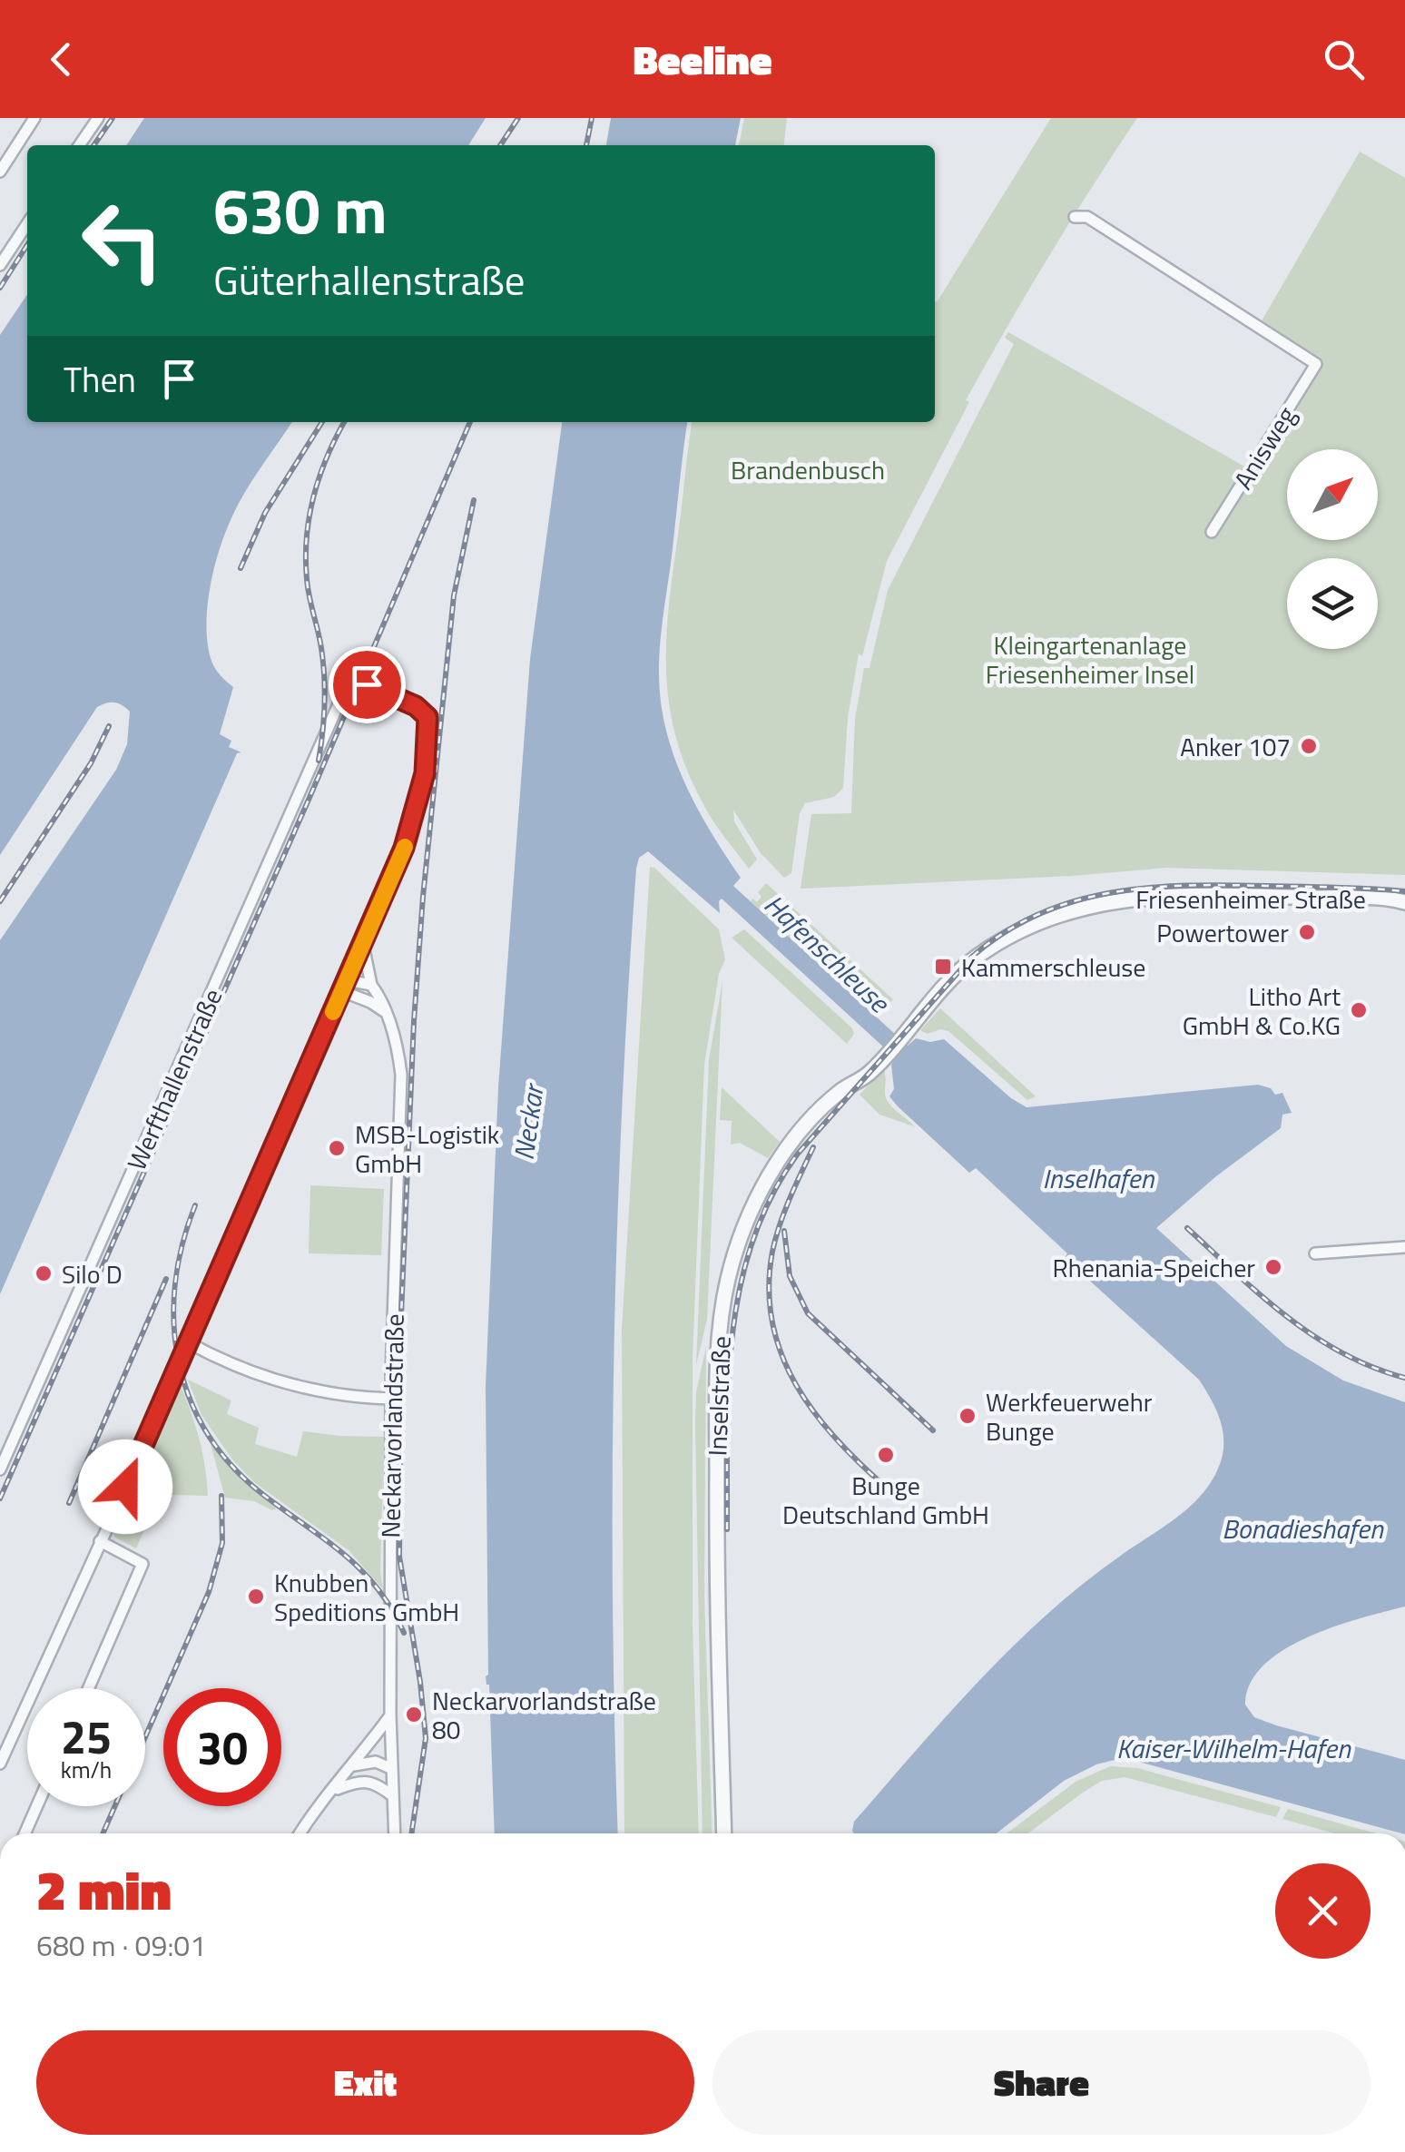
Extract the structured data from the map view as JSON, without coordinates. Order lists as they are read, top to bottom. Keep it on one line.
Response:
{"streets":{"street":["Anisweg","Friesenheimer Straße","Werfthallenstraße","Inselstraße","Neckarvorlandstraße"]},"crossings":[["Friesenheimer Straße","Inselstraße"],["Werfthallenstraße","Neckarvorlandstraße"]],"water":["Hafenschleuse","Neckar","Inselhafen","Bonadieshafen","Kaiser-Wilhelm-Hafen"],"parks":["Brandenbusch","Kleingartenanlage Friesenheimer Insel"],"places":{"other":["Anker 107","Powertower","Litho Art GmbH & Co.KG","MSB-Logistik GmbH","Rhenania-Speicher","Silo D","Werkfeuerwehr Bunge","Bunge Deutschland GmbH","Knubben Speditions GmbH","Neckarvorlandstraße 80"],"transit":["Kammerschleuse"]},"north":"top right","page":{"header":"Beeline","turn":["630 m","Güterhallenstraße"],"then":"Then","speed":"25 km/h","limit":"30","heading":["2 min","680 m · 09:01"],"buttons":["Exit","Share"]}}
